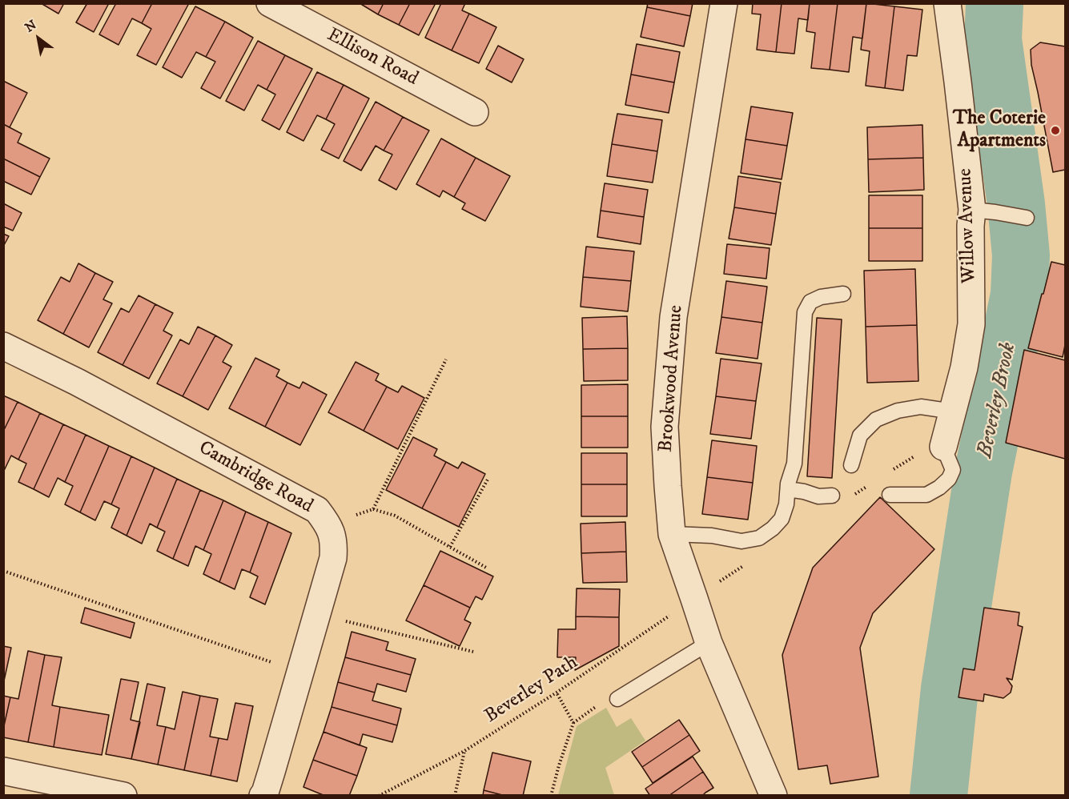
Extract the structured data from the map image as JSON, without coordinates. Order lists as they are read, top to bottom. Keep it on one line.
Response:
{"streets":{"street":["Ellison Road","Willow Avenue","Brookwood Avenue","Cambridge Road"],"path":["Beverley Path"]},"crossings":[["Brookwood Avenue","Beverley Path"]],"water":["Beverley Brook"],"places":["The Coterie Apartments"],"north":"top left"}
